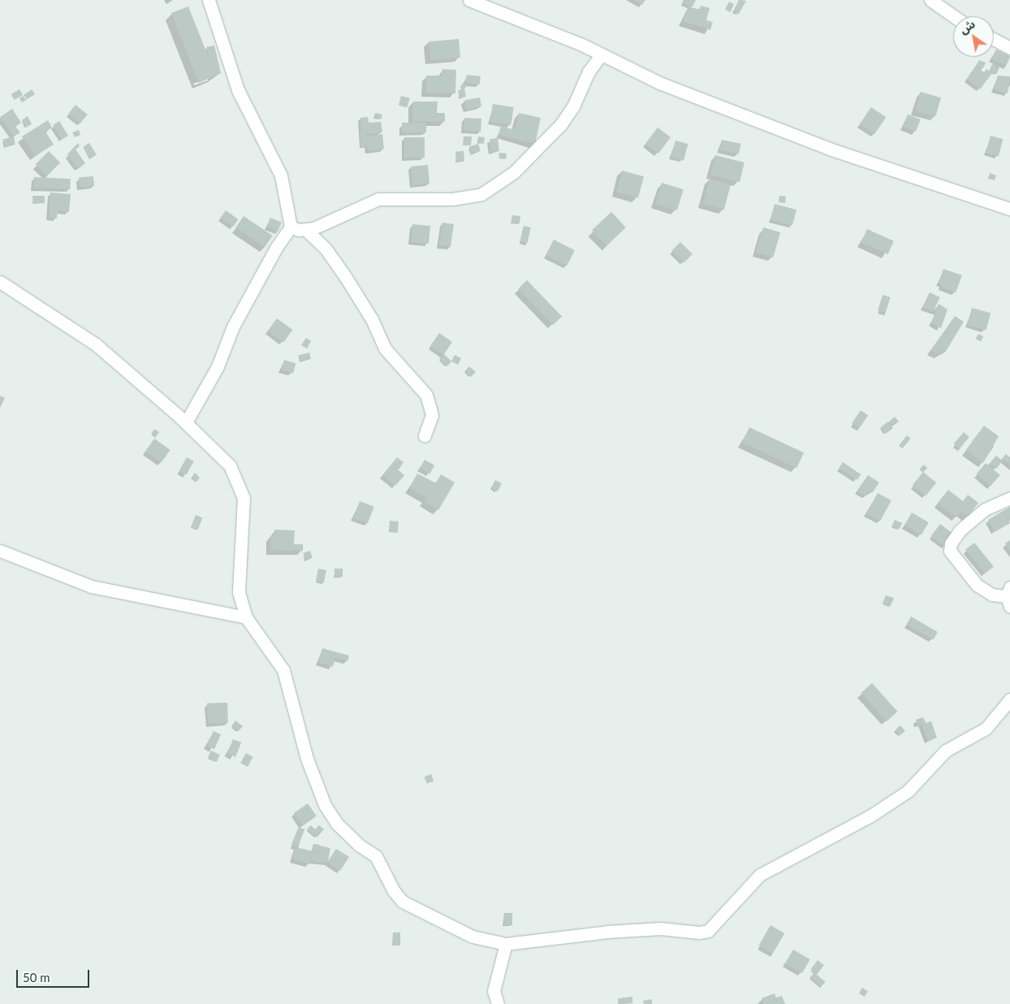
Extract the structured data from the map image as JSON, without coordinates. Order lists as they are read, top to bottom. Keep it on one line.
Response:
{"scale_bar":"50 m","north":"top left"}
